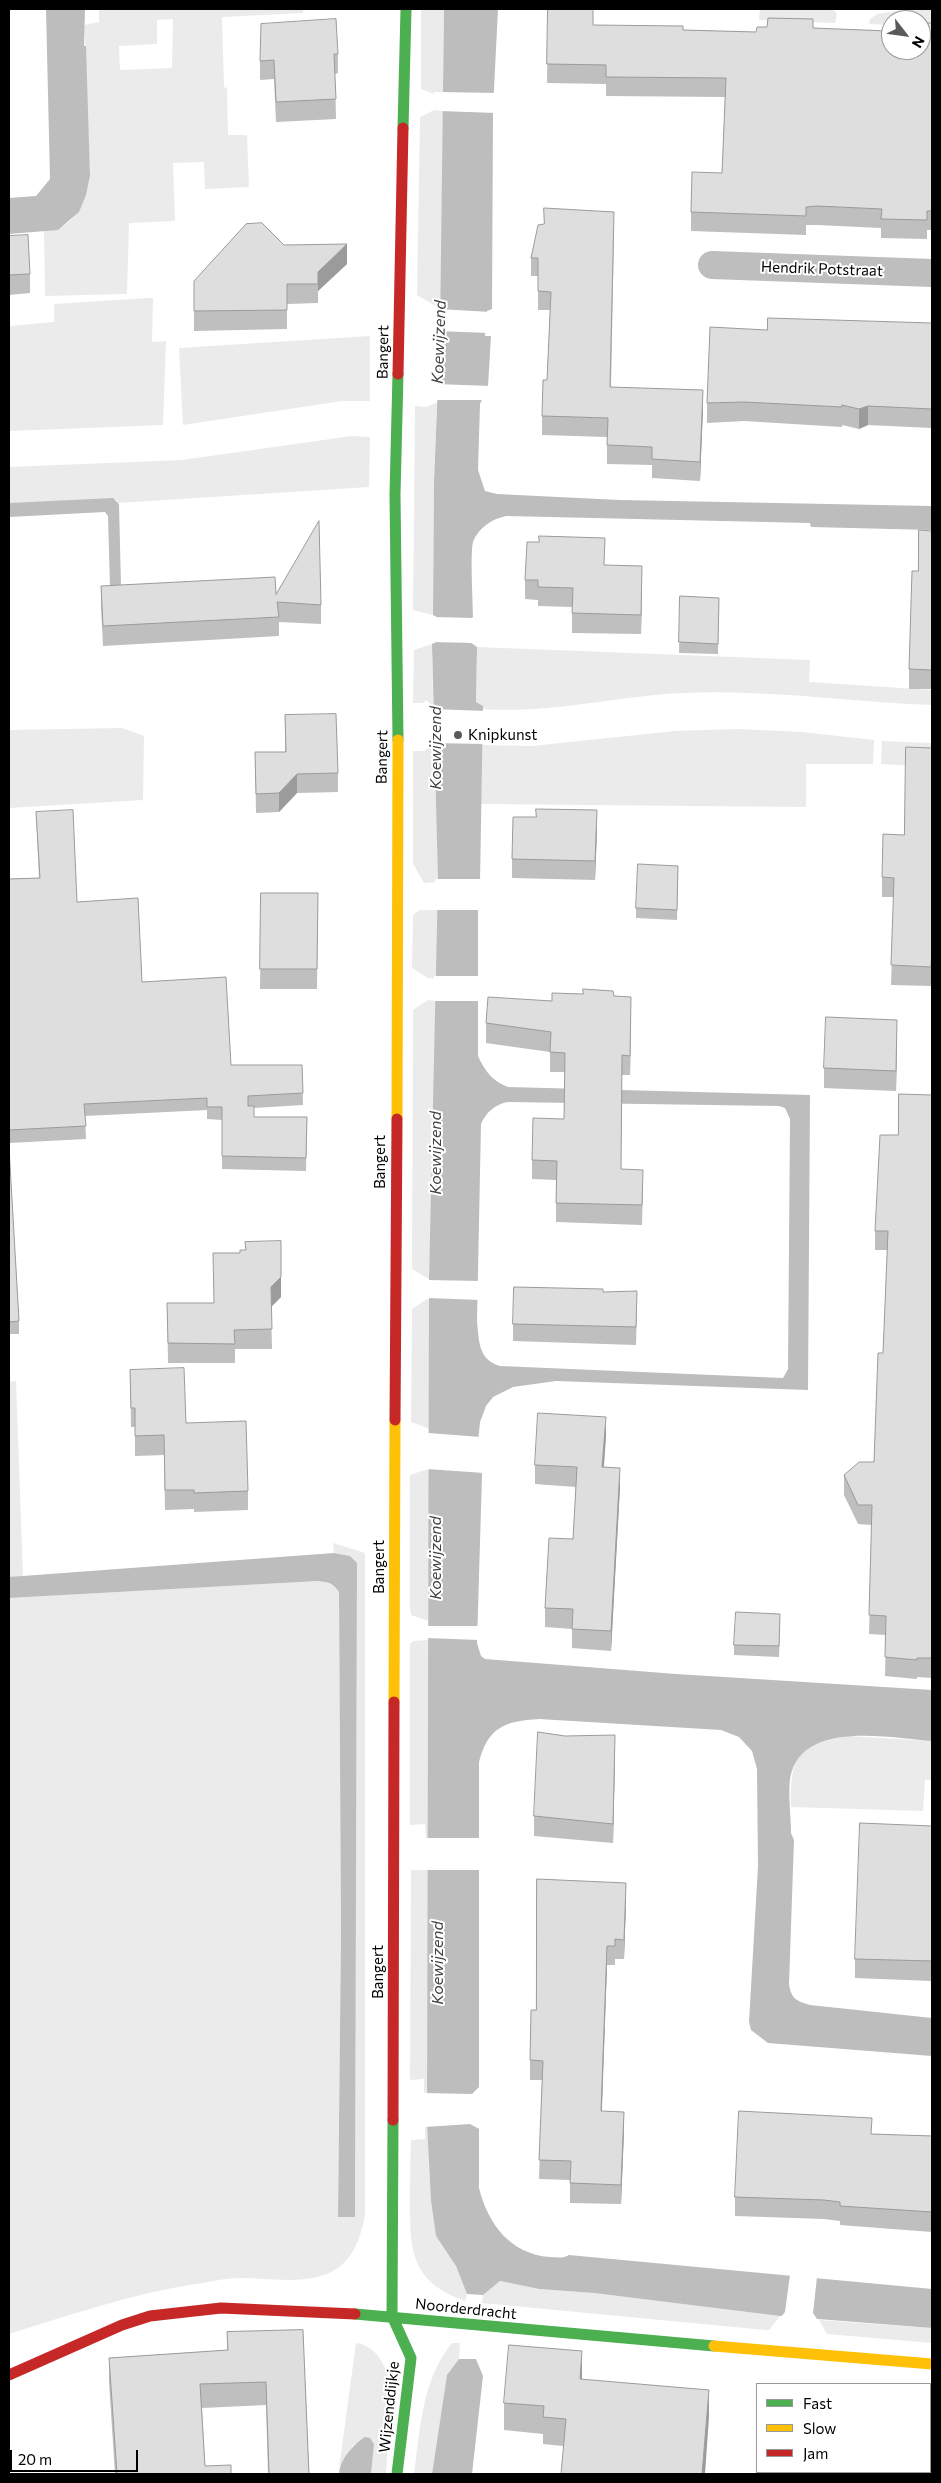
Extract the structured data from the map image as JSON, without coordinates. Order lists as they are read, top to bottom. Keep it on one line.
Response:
{"streets":{"street":["Hendrik Potstraat","Bangert","Noorderdracht","Wijzenddijkje"]},"crossings":[["Bangert","Noorderdracht"],["Bangert","Wijzenddijkje"],["Noorderdracht","Wijzenddijkje"]],"water":["Koewijzend"],"places":["Knipkunst"],"legend":["Fast","Slow","Jam"],"scale_bar":"20 m","north":"bottom right"}
